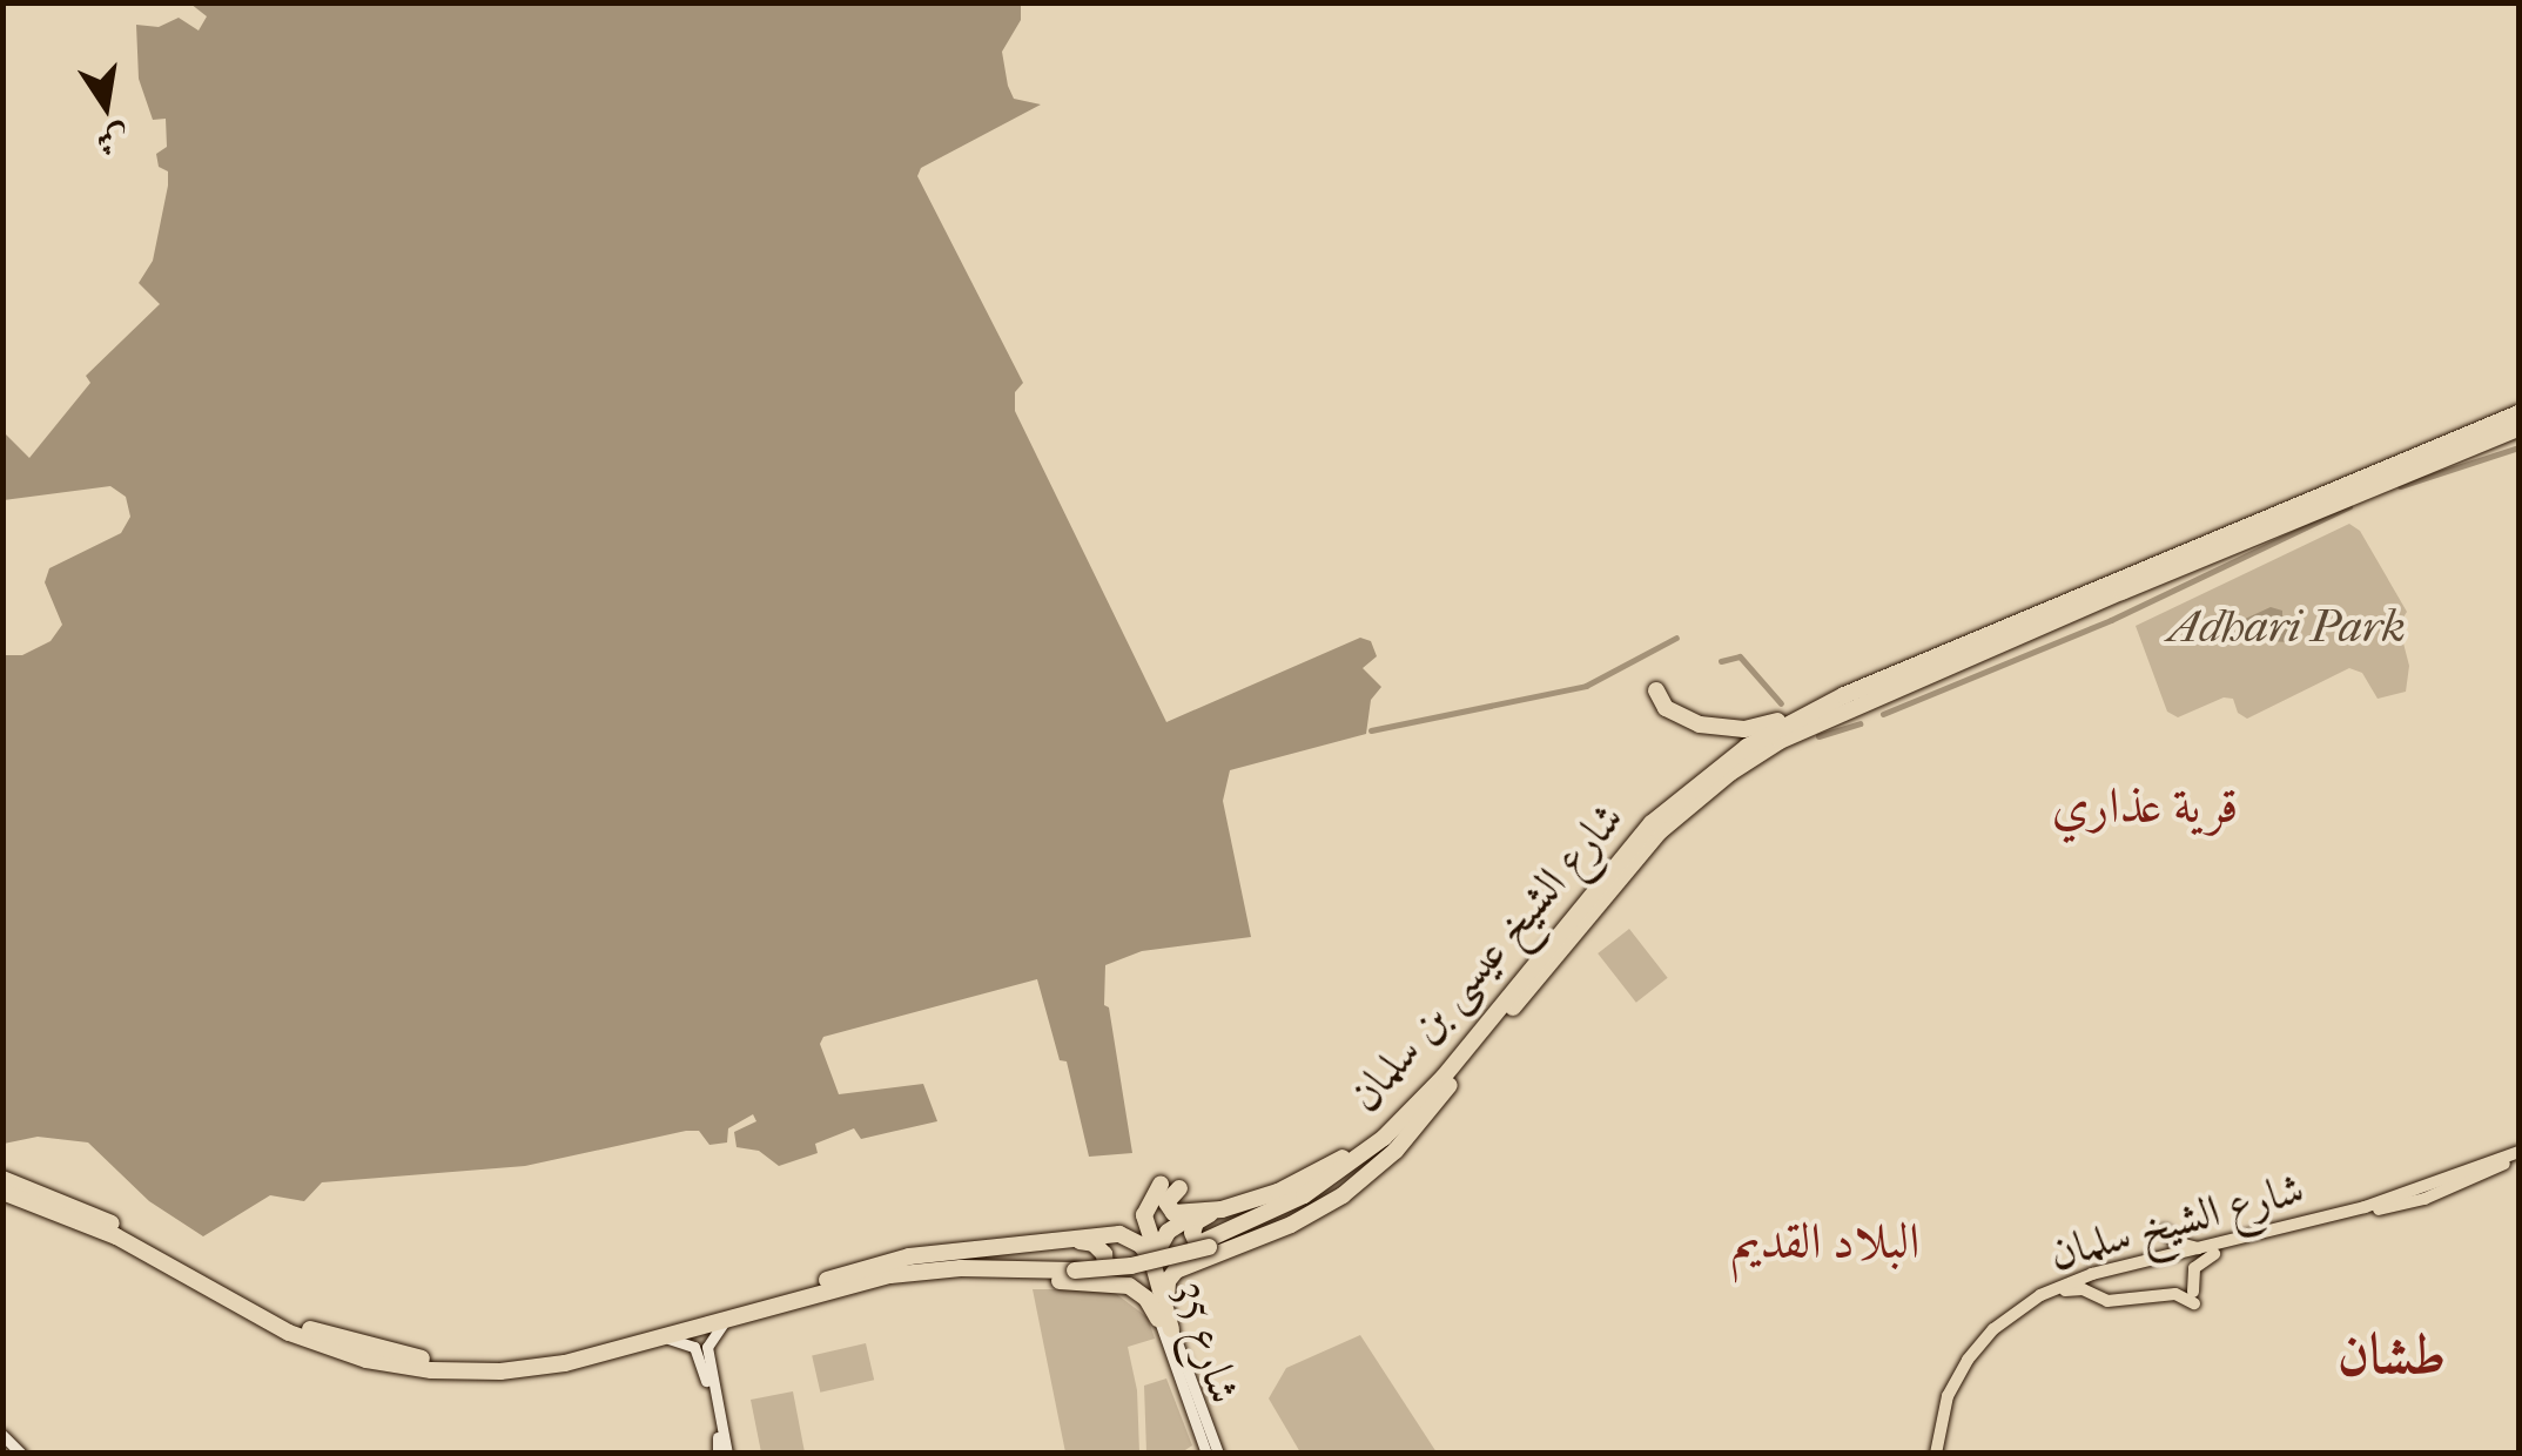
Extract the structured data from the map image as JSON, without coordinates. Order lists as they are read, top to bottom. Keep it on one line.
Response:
{"streets":{"highway":["شارع الشيخ عيسى بن سلمان"],"main road":["شارع الشيخ سلمان","شارع 35"]},"districts":["قرية عذاري","البلاد القديم","طشان"],"parks":["Adhari Park"],"north":"bottom"}
